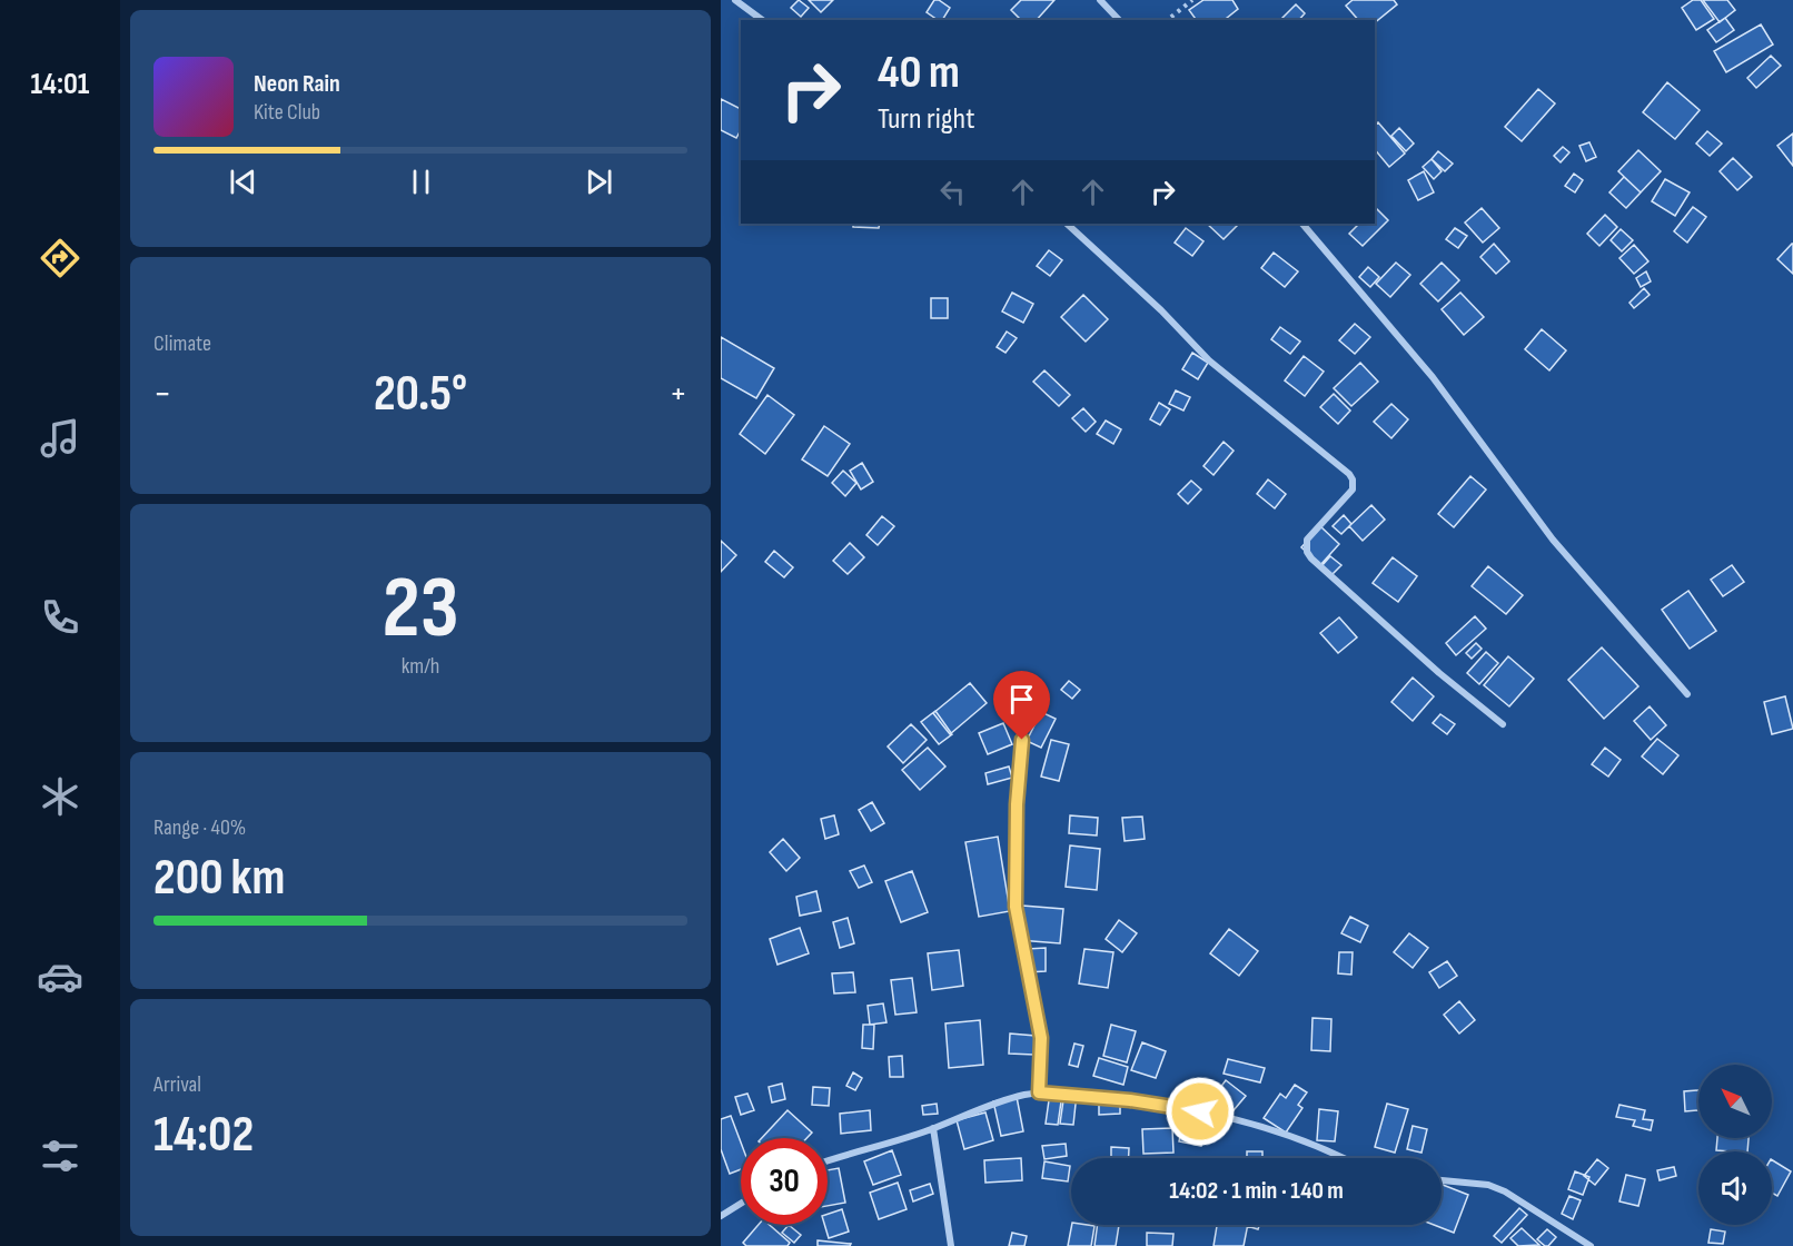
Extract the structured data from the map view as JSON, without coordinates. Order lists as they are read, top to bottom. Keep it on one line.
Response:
{"north":"top left","page":{"tabs":"14:01","turn":["40 m","Turn right"],"song":["Neon Rain","Kite Club"],"tile":["Climate",["23","km/h"],["Range · 40%","200 km"],["Arrival","14:02"]],"heat":["−","20.5°","+"],"limit":"30","trip":"14:02 · 1 min · 140 m"}}
